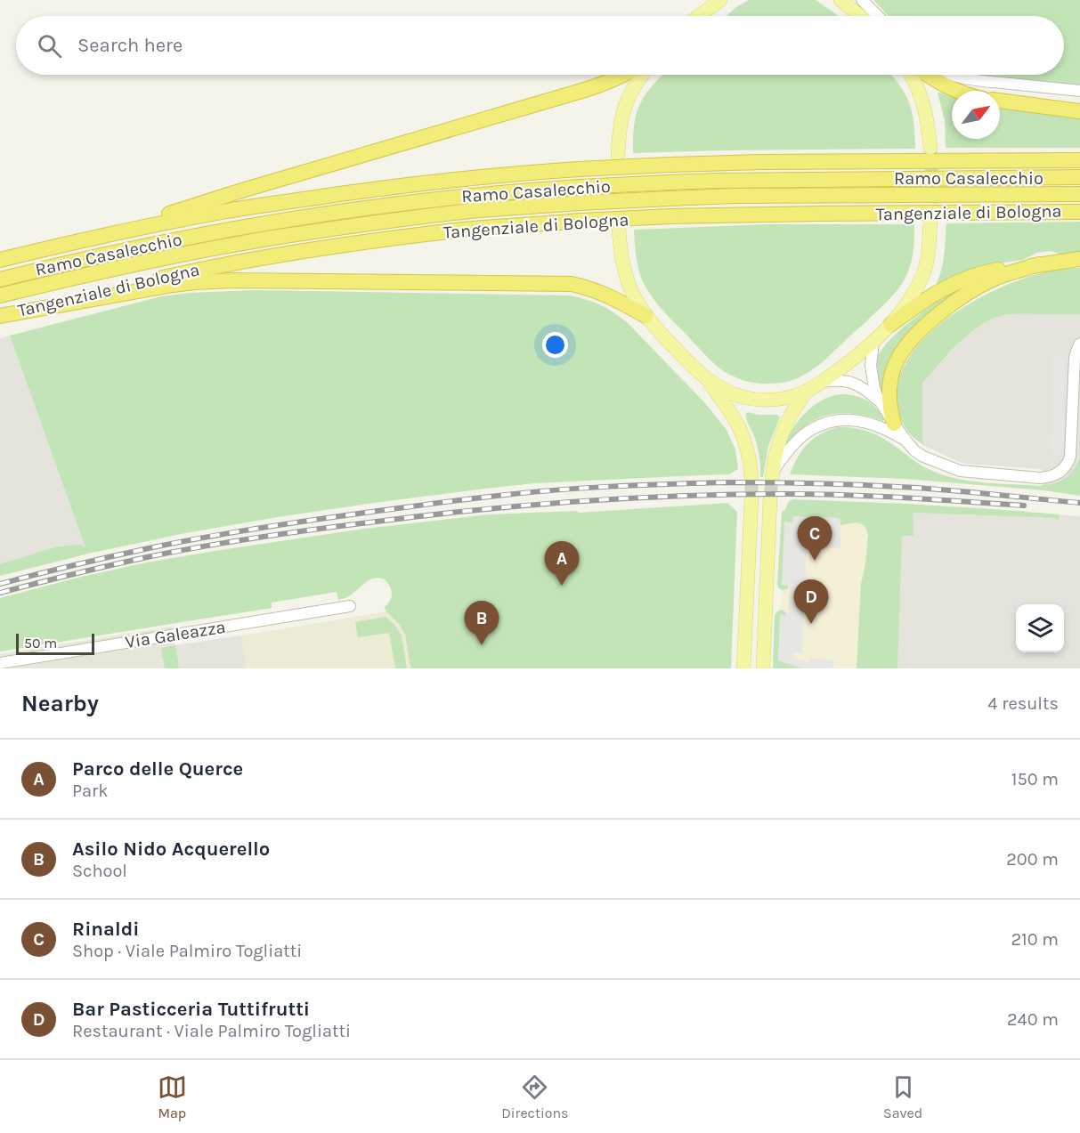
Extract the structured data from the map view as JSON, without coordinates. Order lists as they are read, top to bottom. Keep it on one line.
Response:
{"streets":{"highway":["Ramo Casalecchio","Tangenziale di Bologna"],"street":["Via Galeazza"]},"scale_bar":"50 m","north":"top right","page":{"search":"Search here","pins":["C","A","D","B"],"scale":"50 m","heading":["Nearby","4 results"],"list":[{"mark":"A","name":"Parco delle Querce","note":"Park","value":"150 m"},{"mark":"B","name":"Asilo Nido Acquerello","note":"School","value":"200 m"},{"mark":"C","name":"Rinaldi","note":"Shop · Viale Palmiro Togliatti","value":"210 m"},{"mark":"D","name":"Bar Pasticceria Tuttifrutti","note":"Restaurant · Viale Palmiro Togliatti","value":"240 m"}],"nav":["Map","Directions","Saved"]}}
